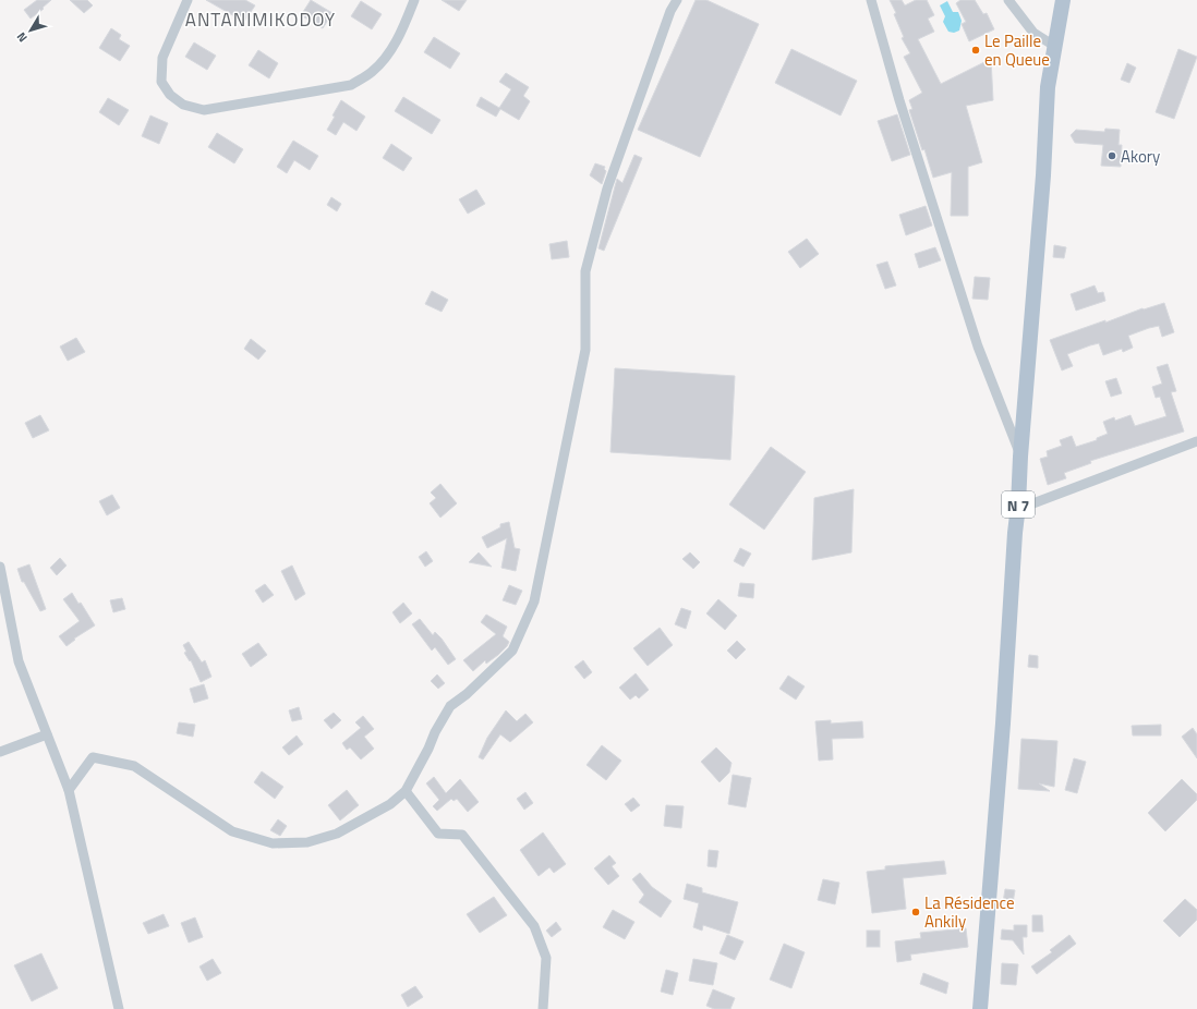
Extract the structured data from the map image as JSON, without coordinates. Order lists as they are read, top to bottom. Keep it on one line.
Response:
{"streets":{"main road":["N 7"]},"districts":["ANTANIMIKODOY"],"places":["Le Paille en Queue","Akory","La Résidence Ankily"],"north":"bottom left"}
